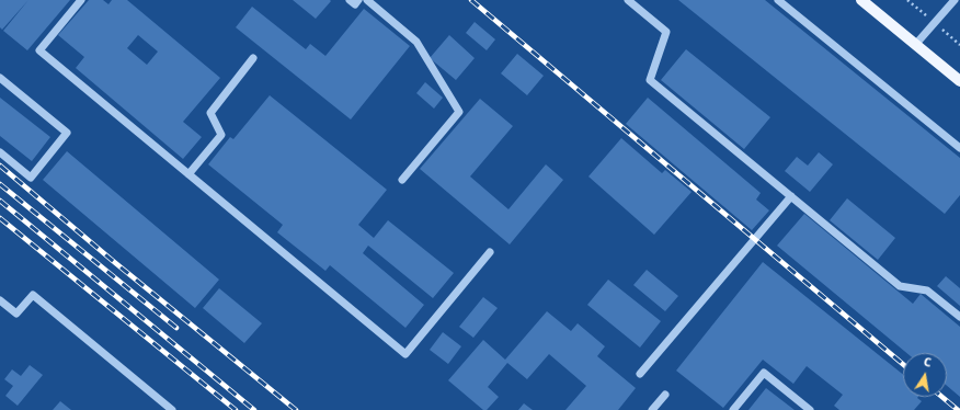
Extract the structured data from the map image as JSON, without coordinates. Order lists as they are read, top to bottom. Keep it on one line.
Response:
{"north":"top"}
